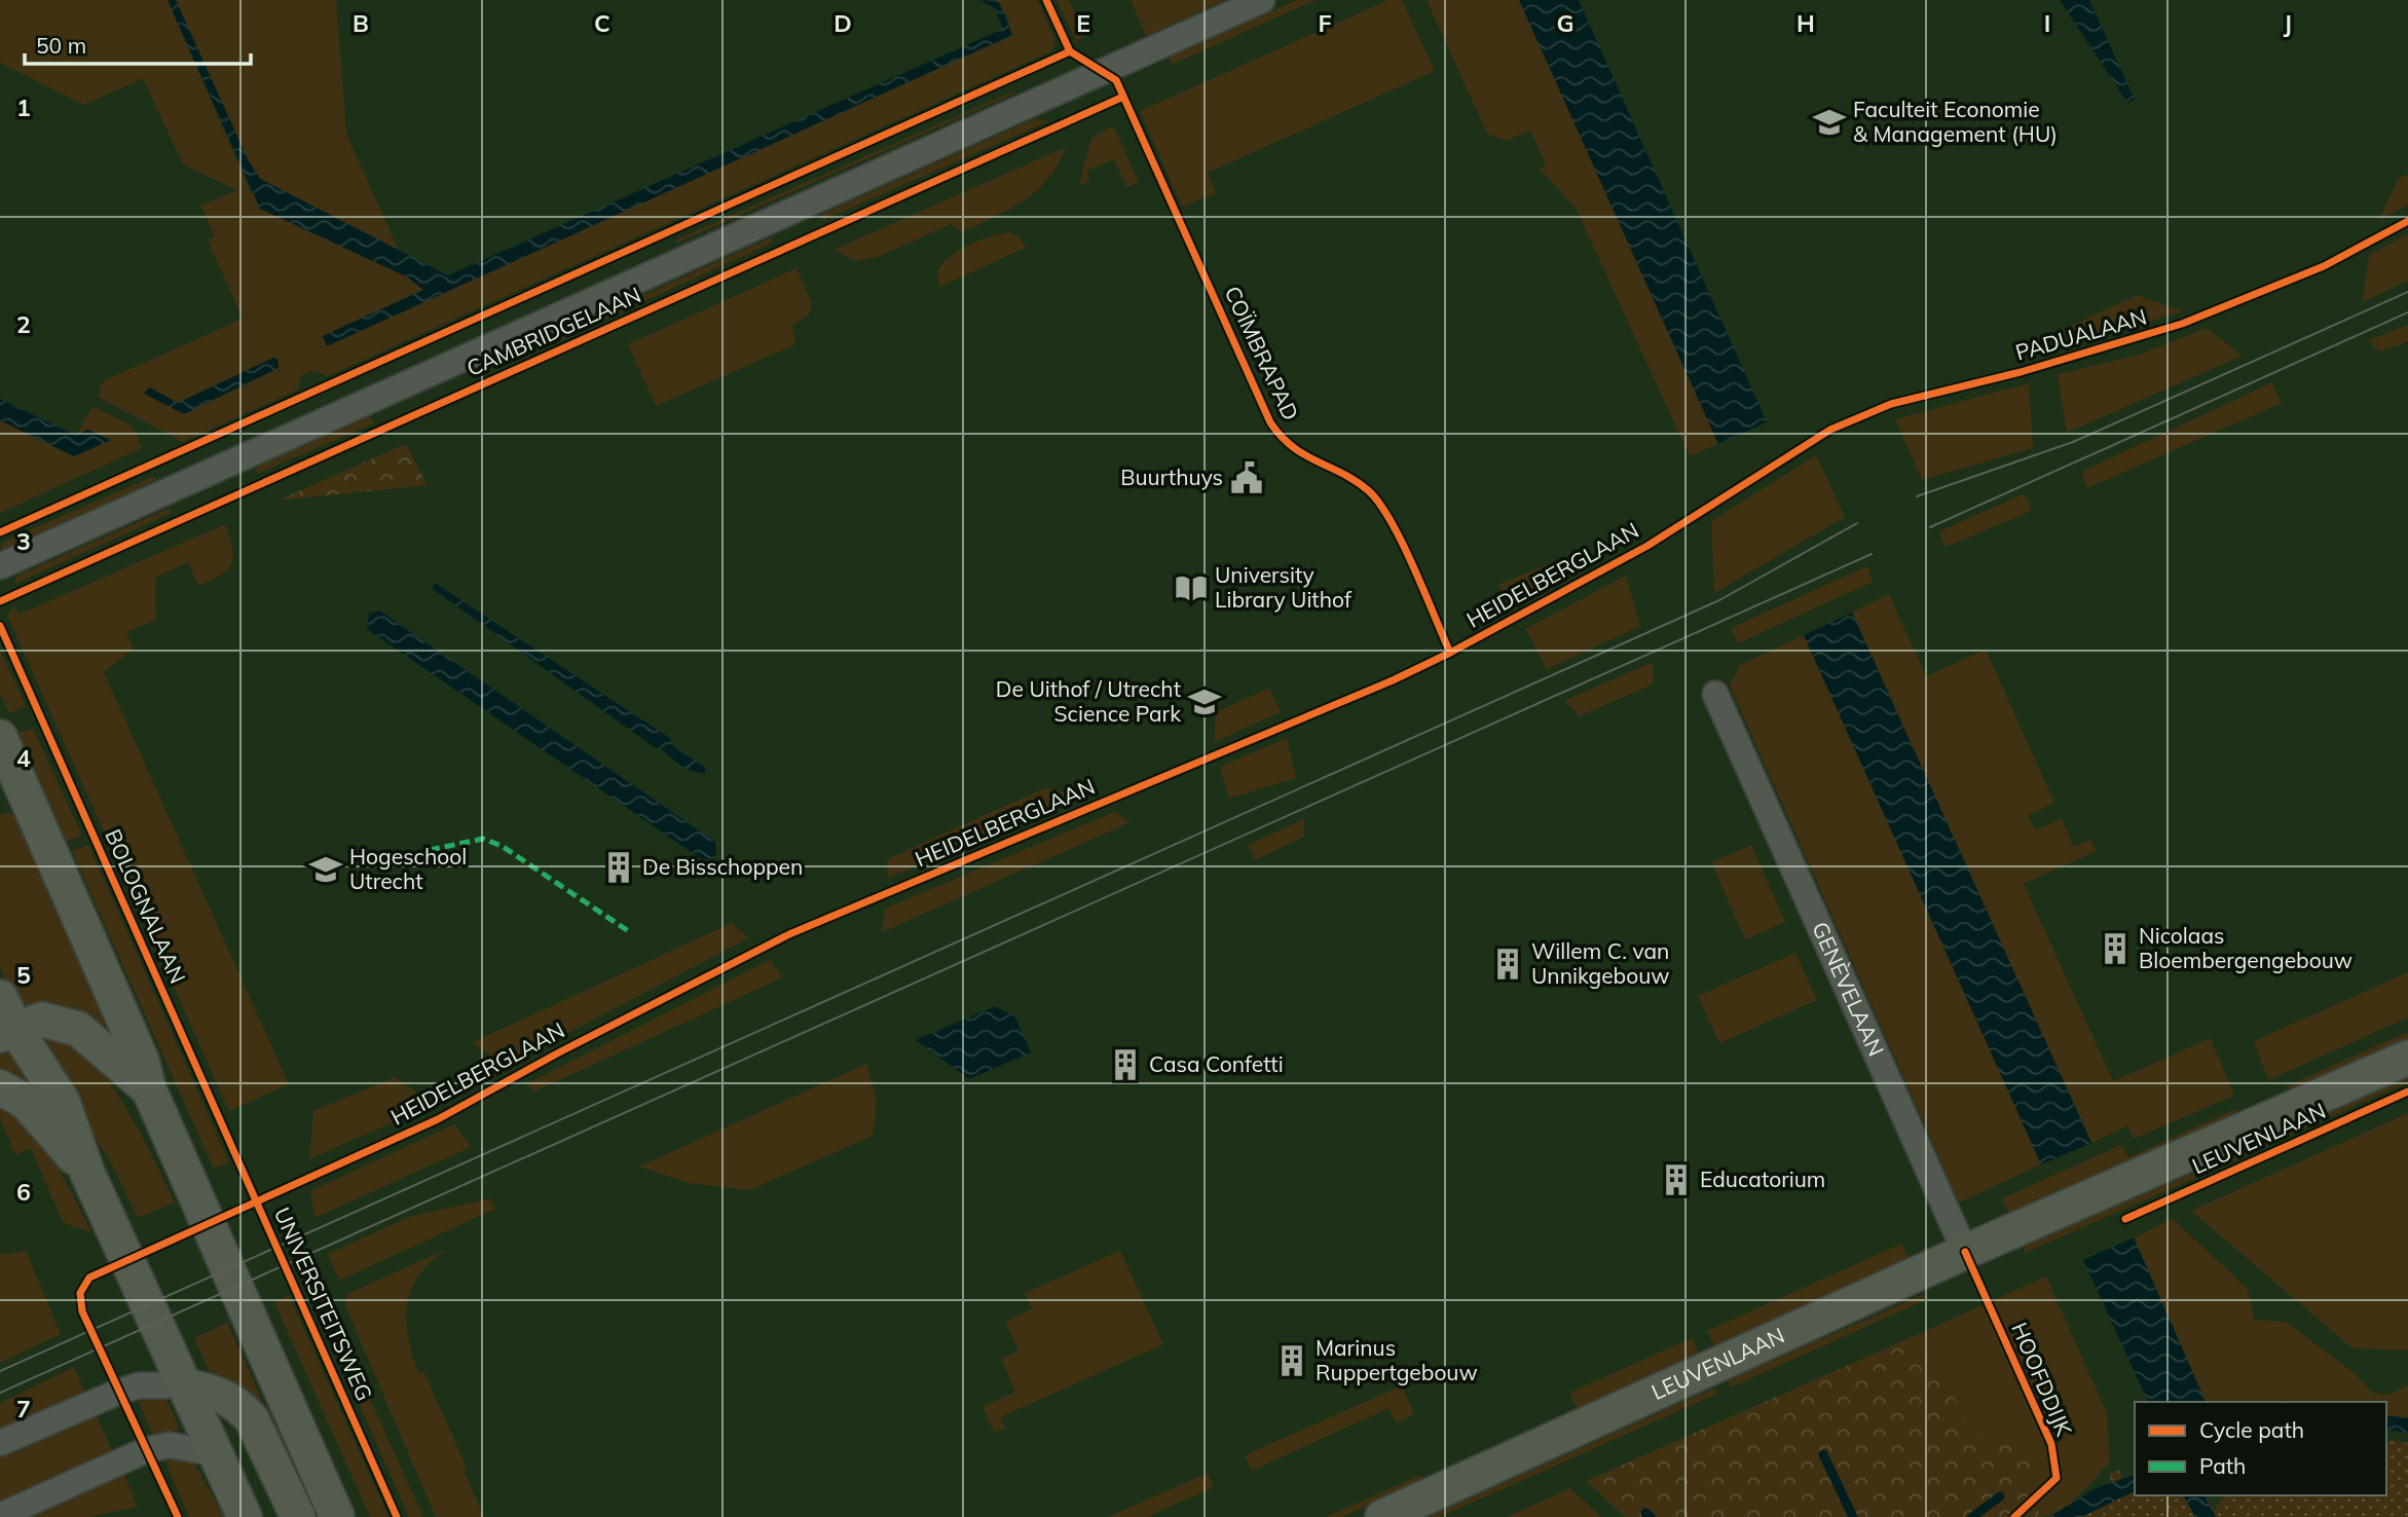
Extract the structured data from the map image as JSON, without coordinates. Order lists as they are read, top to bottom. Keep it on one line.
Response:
{"streets":{"street":["CAMBRIDGELAAN","GENÈVELAAN","LEUVENLAAN"],"cycle path":["PADUALAAN","COÏMBRAPAD","BOLOGNALAAN","HOOFDDIJK"]},"crossings":[["GENÈVELAAN","LEUVENLAAN"]],"places":{"school or university":["Faculteit Economie & Management (HU)","De Uithof / Utrecht Science Park","Hogeschool Utrecht"],"public building":["Buurthuys"],"library":["University Library Uithof"],"building":["De Bisschoppen","Nicolaas Bloembergengebouw","Willem C. van Unnikgebouw","Casa Confetti","Educatorium","Marinus Ruppertgebouw"]},"legend":["Cycle path","Path"],"scale_bar":"50 m","grid":{"columns":["B","C","D","E","F","G","H","I","J"],"rows":["1","2","3","4","5","6","7"]}}
